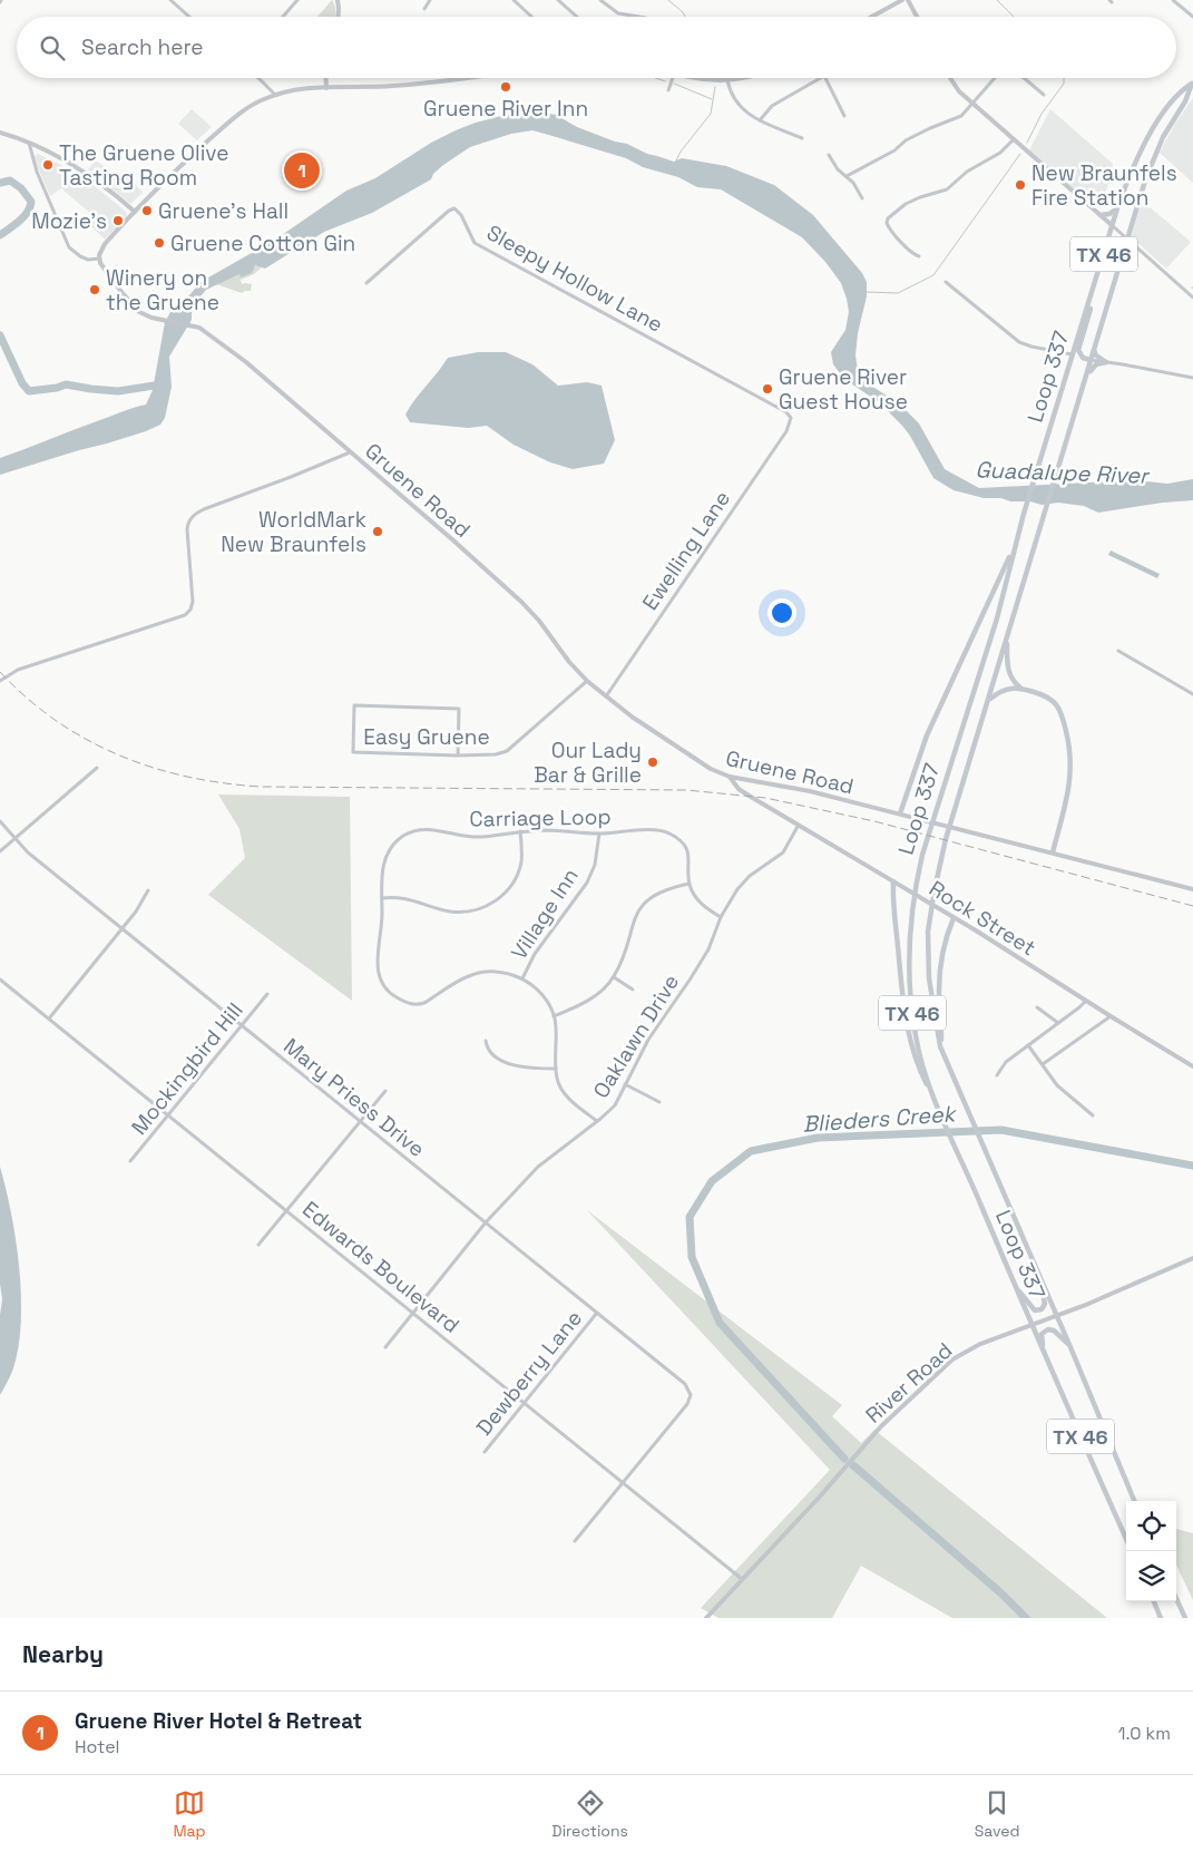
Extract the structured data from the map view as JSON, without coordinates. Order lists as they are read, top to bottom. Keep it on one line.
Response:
{"streets":{"main road":["TX 46","Loop 337"],"street":["Sleepy Hollow Lane","Gruene Road","Ewelling Lane","Easy Gruene","Carriage Loop","Village Inn","Rock Street","Oaklawn Drive","Mockingbird Hill","Mary Priess Drive","Edwards Boulevard","Dewberry Lane","River Road"]},"crossings":[["Sleepy Hollow Lane","Ewelling Lane"],["Loop 337","River Road"],["Gruene Road","Ewelling Lane"],["Gruene Road","Easy Gruene"],["Gruene Road","Rock Street"],["Carriage Loop","Village Inn"],["Rock Street","Oaklawn Drive"],["Oaklawn Drive","Mary Priess Drive"],["Oaklawn Drive","Edwards Boulevard"],["Mockingbird Hill","Mary Priess Drive"],["Mockingbird Hill","Edwards Boulevard"],["Mary Priess Drive","Edwards Boulevard"],["Mary Priess Drive","Dewberry Lane"],["Edwards Boulevard","Dewberry Lane"],["Edwards Boulevard","River Road"]],"water":["Guadalupe River","Blieders Creek"],"places":["Gruene River Inn","The Gruene Olive Tasting Room","New Braunfels Fire Station","Gruene's Hall","Mozie's","Gruene Cotton Gin","Winery on the Gruene","Gruene River Guest House","WorldMark New Braunfels","Our Lady Bar & Grille"],"page":{"search":"Search here","pins":"1","heading":"Nearby","list":[{"mark":"1","name":"Gruene River Hotel & Retreat","note":"Hotel","value":"1.0 km"}],"nav":["Map","Directions","Saved"]}}
